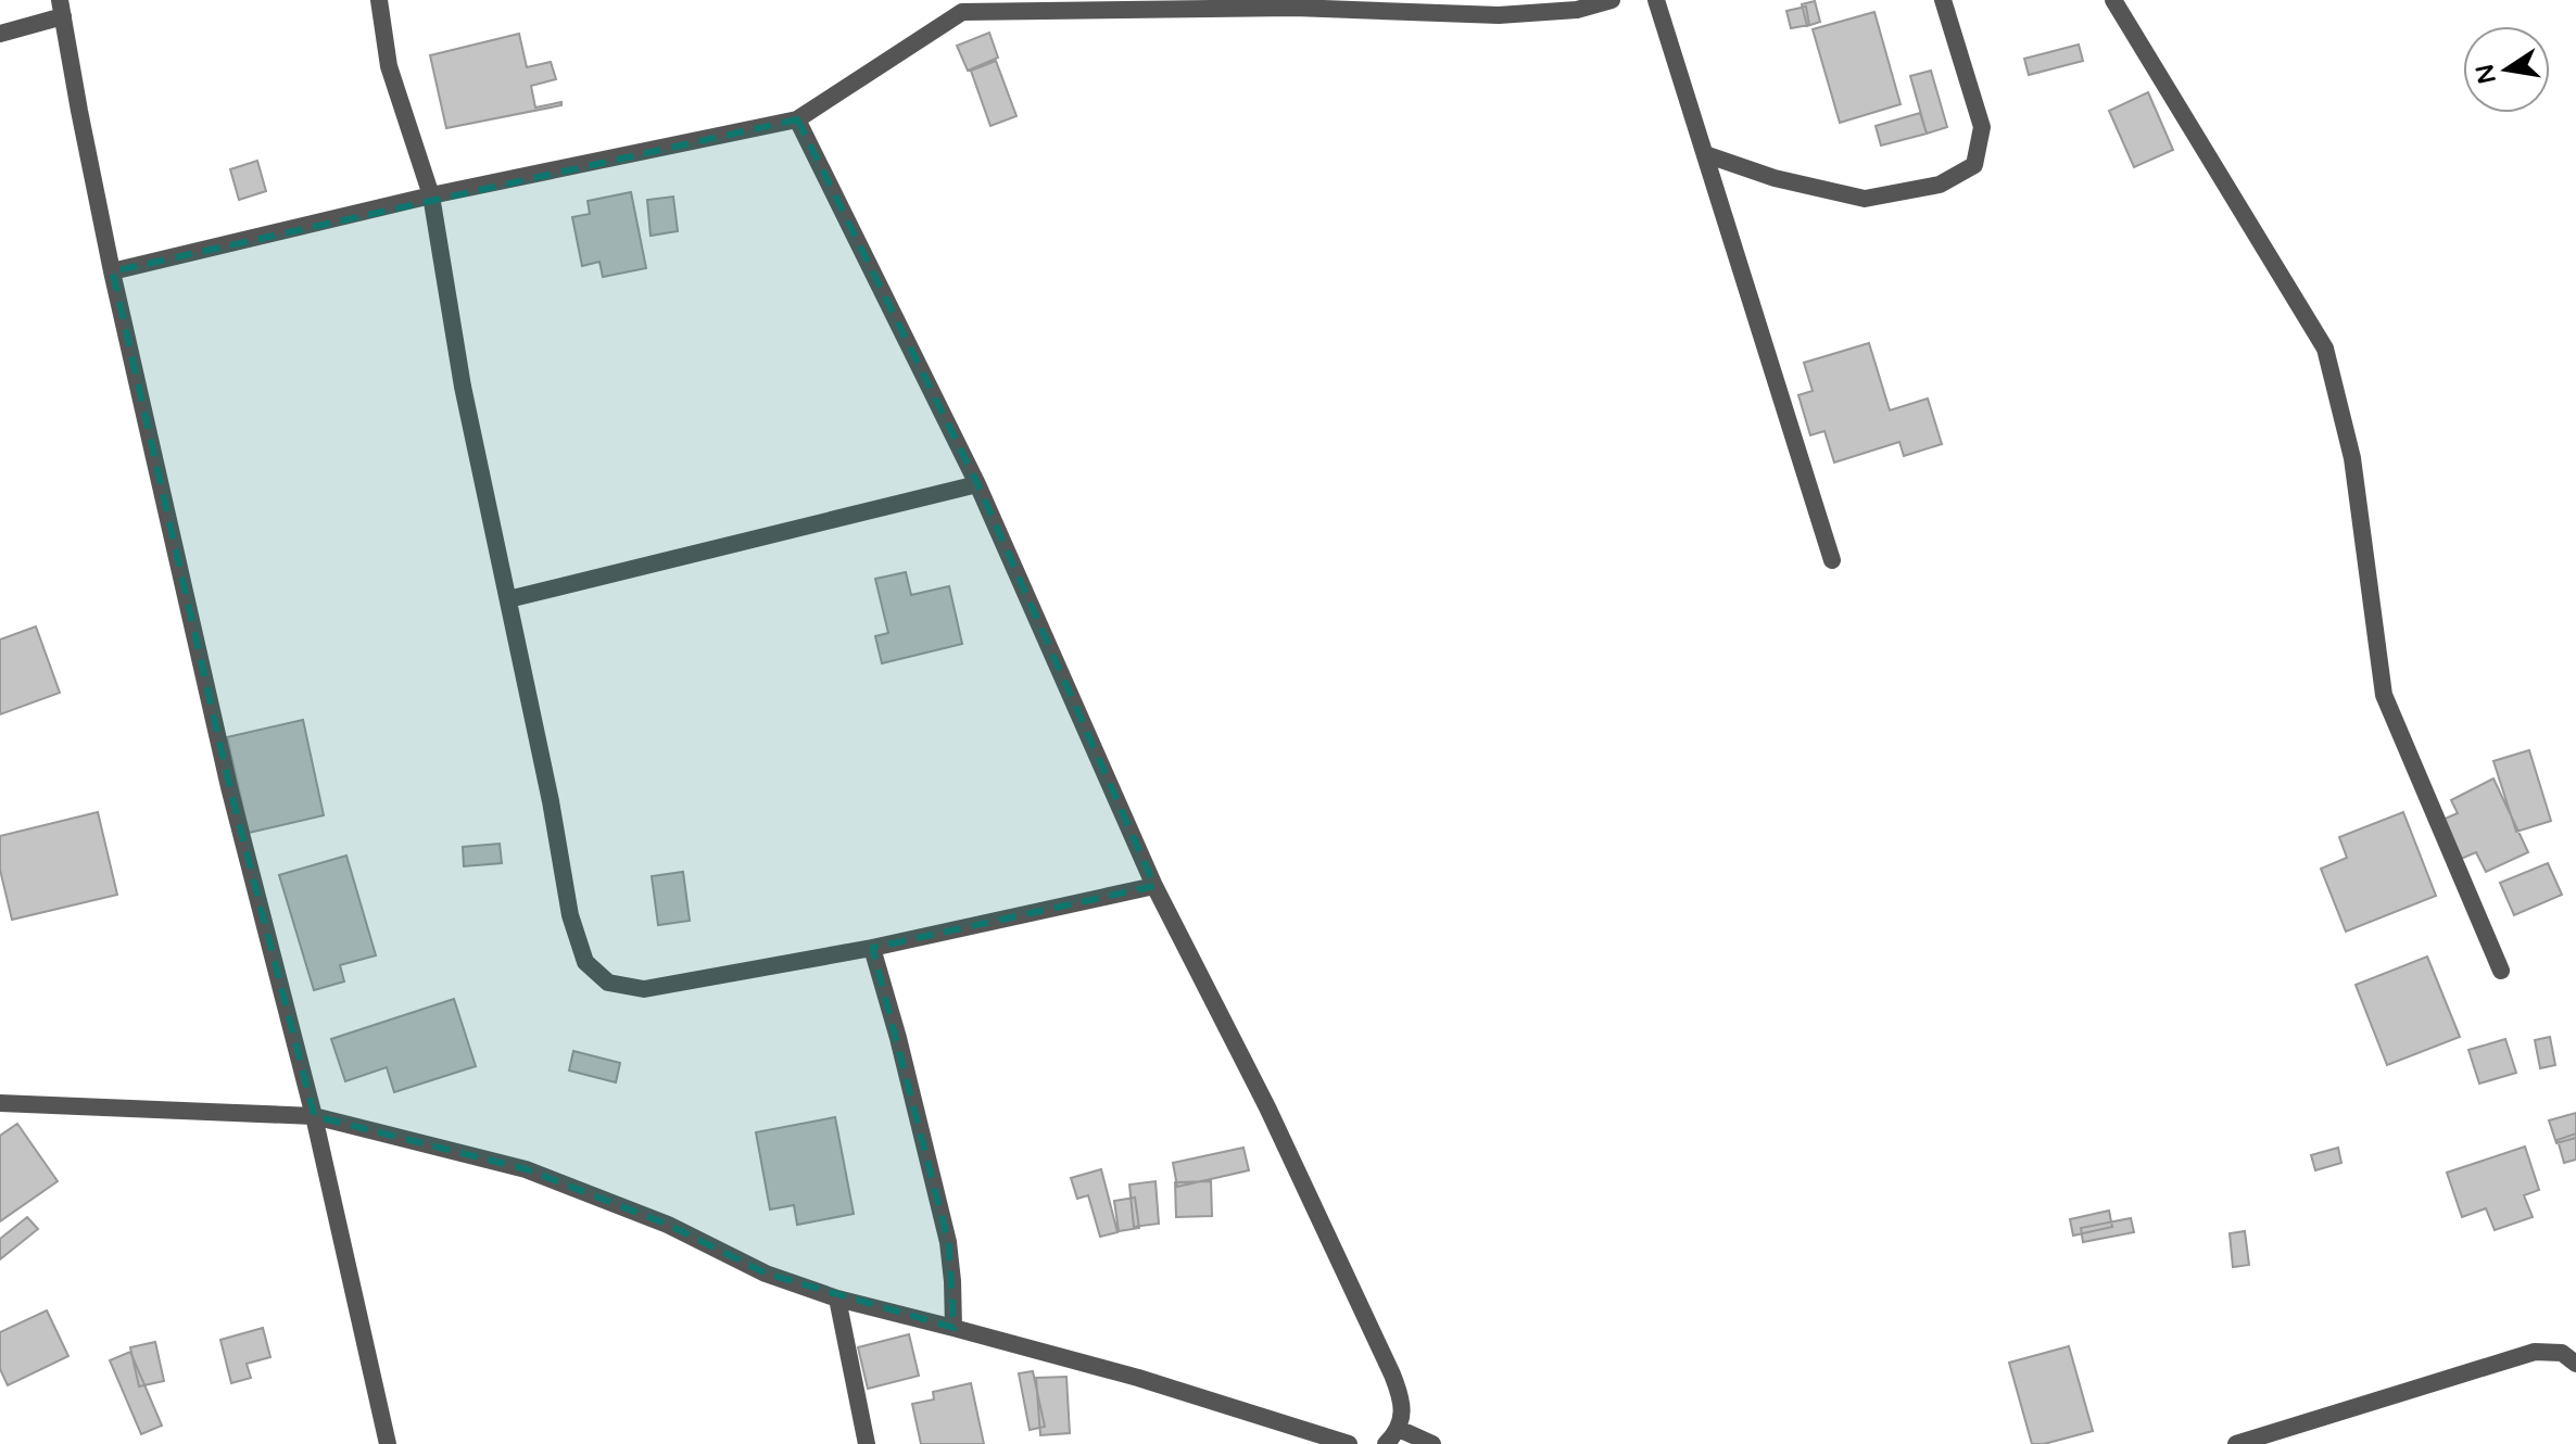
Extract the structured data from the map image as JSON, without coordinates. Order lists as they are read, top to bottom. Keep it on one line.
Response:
{"north":"left"}
